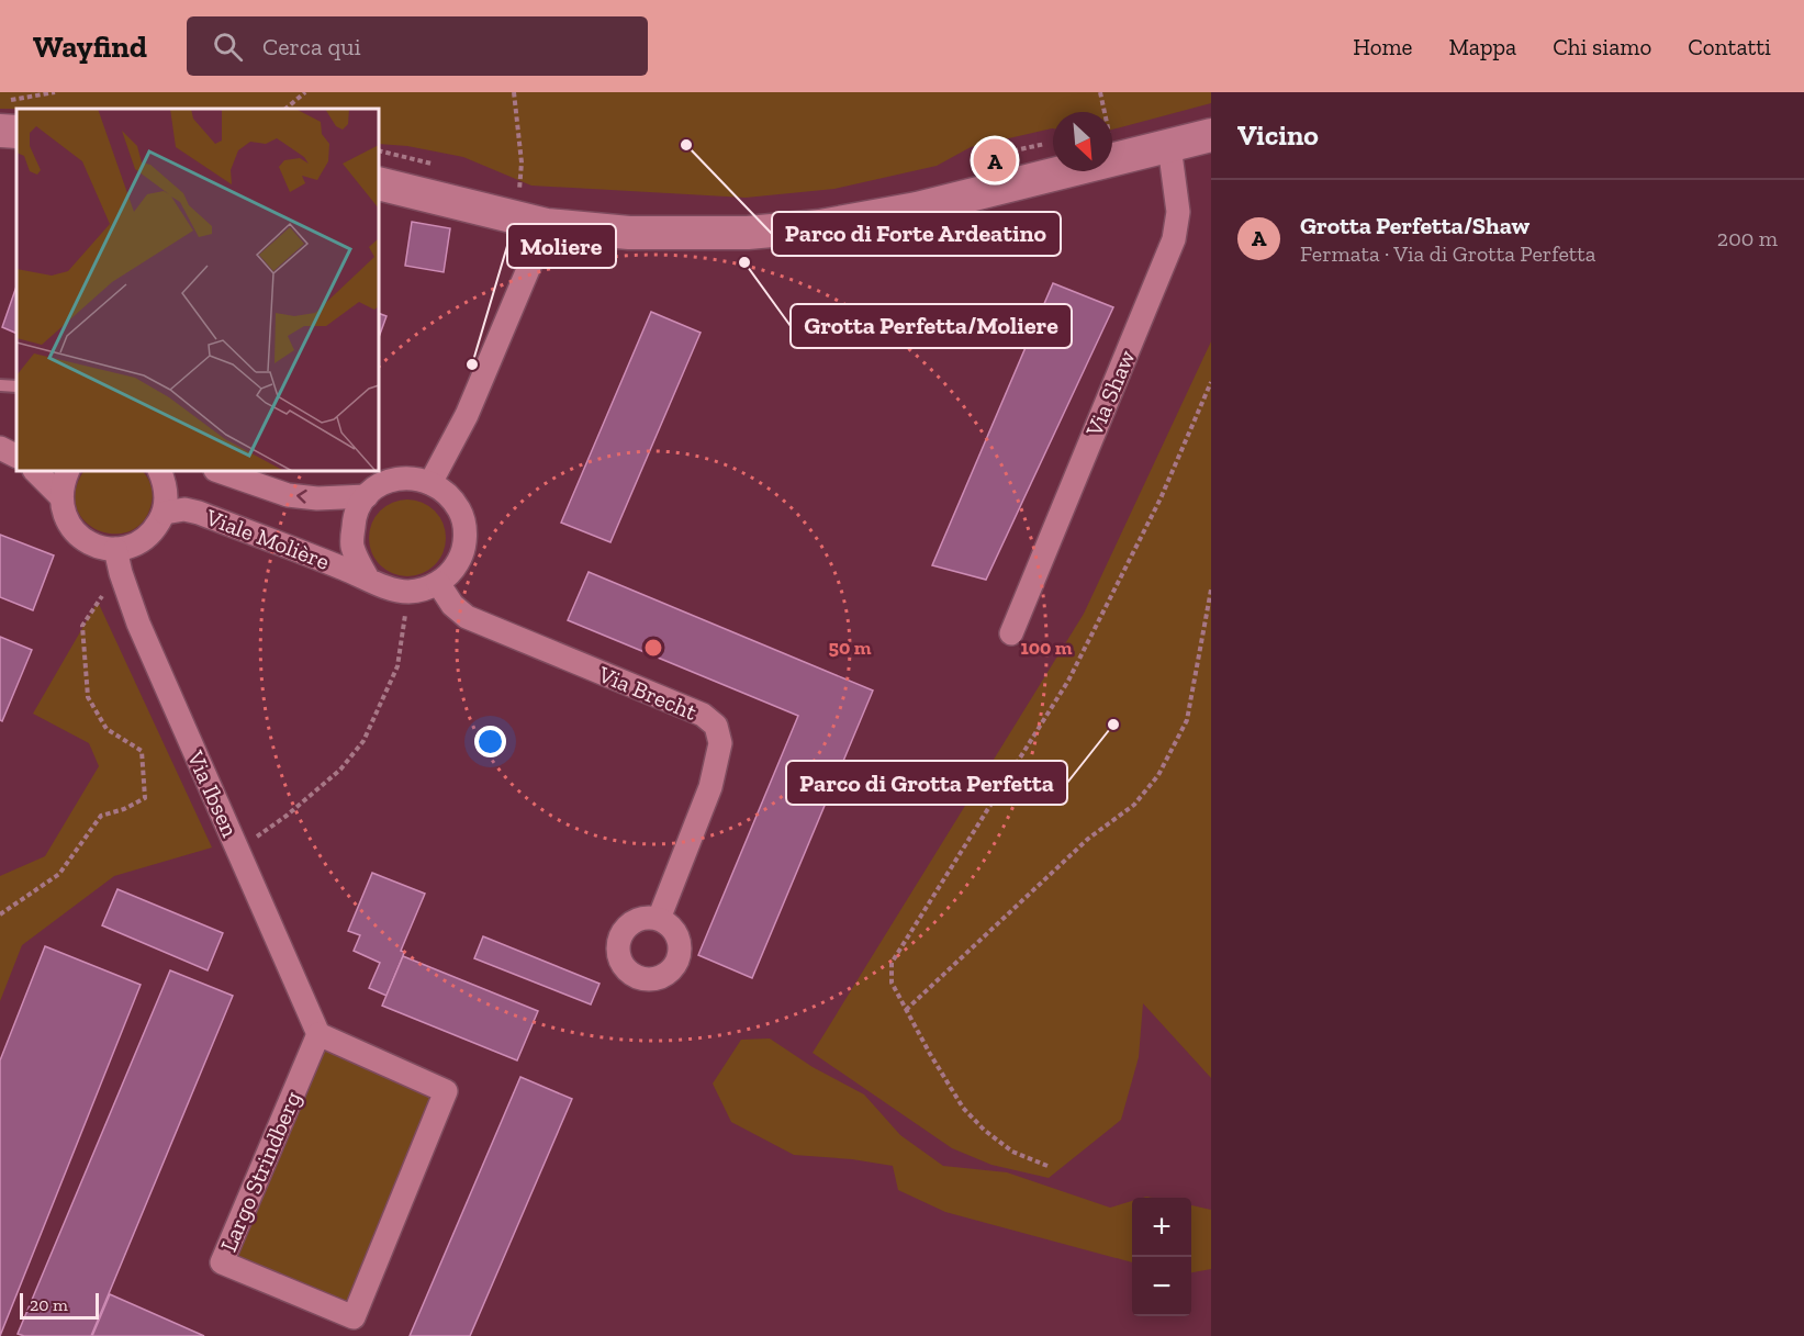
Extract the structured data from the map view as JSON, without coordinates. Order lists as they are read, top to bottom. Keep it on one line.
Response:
{"streets":{"street":["Via Shaw","Viale Molière","Via Brecht","Via Ibsen","Largo Strindberg"]},"crossings":[["Viale Molière","Via Brecht"],["Via Ibsen","Largo Strindberg"]],"places":["Parco di Forte Ardeatino","Grotta Perfetta/Moliere","Moliere","Parco di Grotta Perfetta"],"scale_bar":"20 m","north":"bottom right","page":{"header":"Wayfind","search":"Cerca qui","nav":["Home","Mappa","Chi siamo","Contatti"],"heading":"Vicino","pins":"A","list":[{"mark":"A","name":"Grotta Perfetta/Shaw","note":"Fermata · Via di Grotta Perfetta","value":"200 m"}],"map_buttons":["+","−"],"scale":"20 m"},"rings":["50 m","100 m"]}
